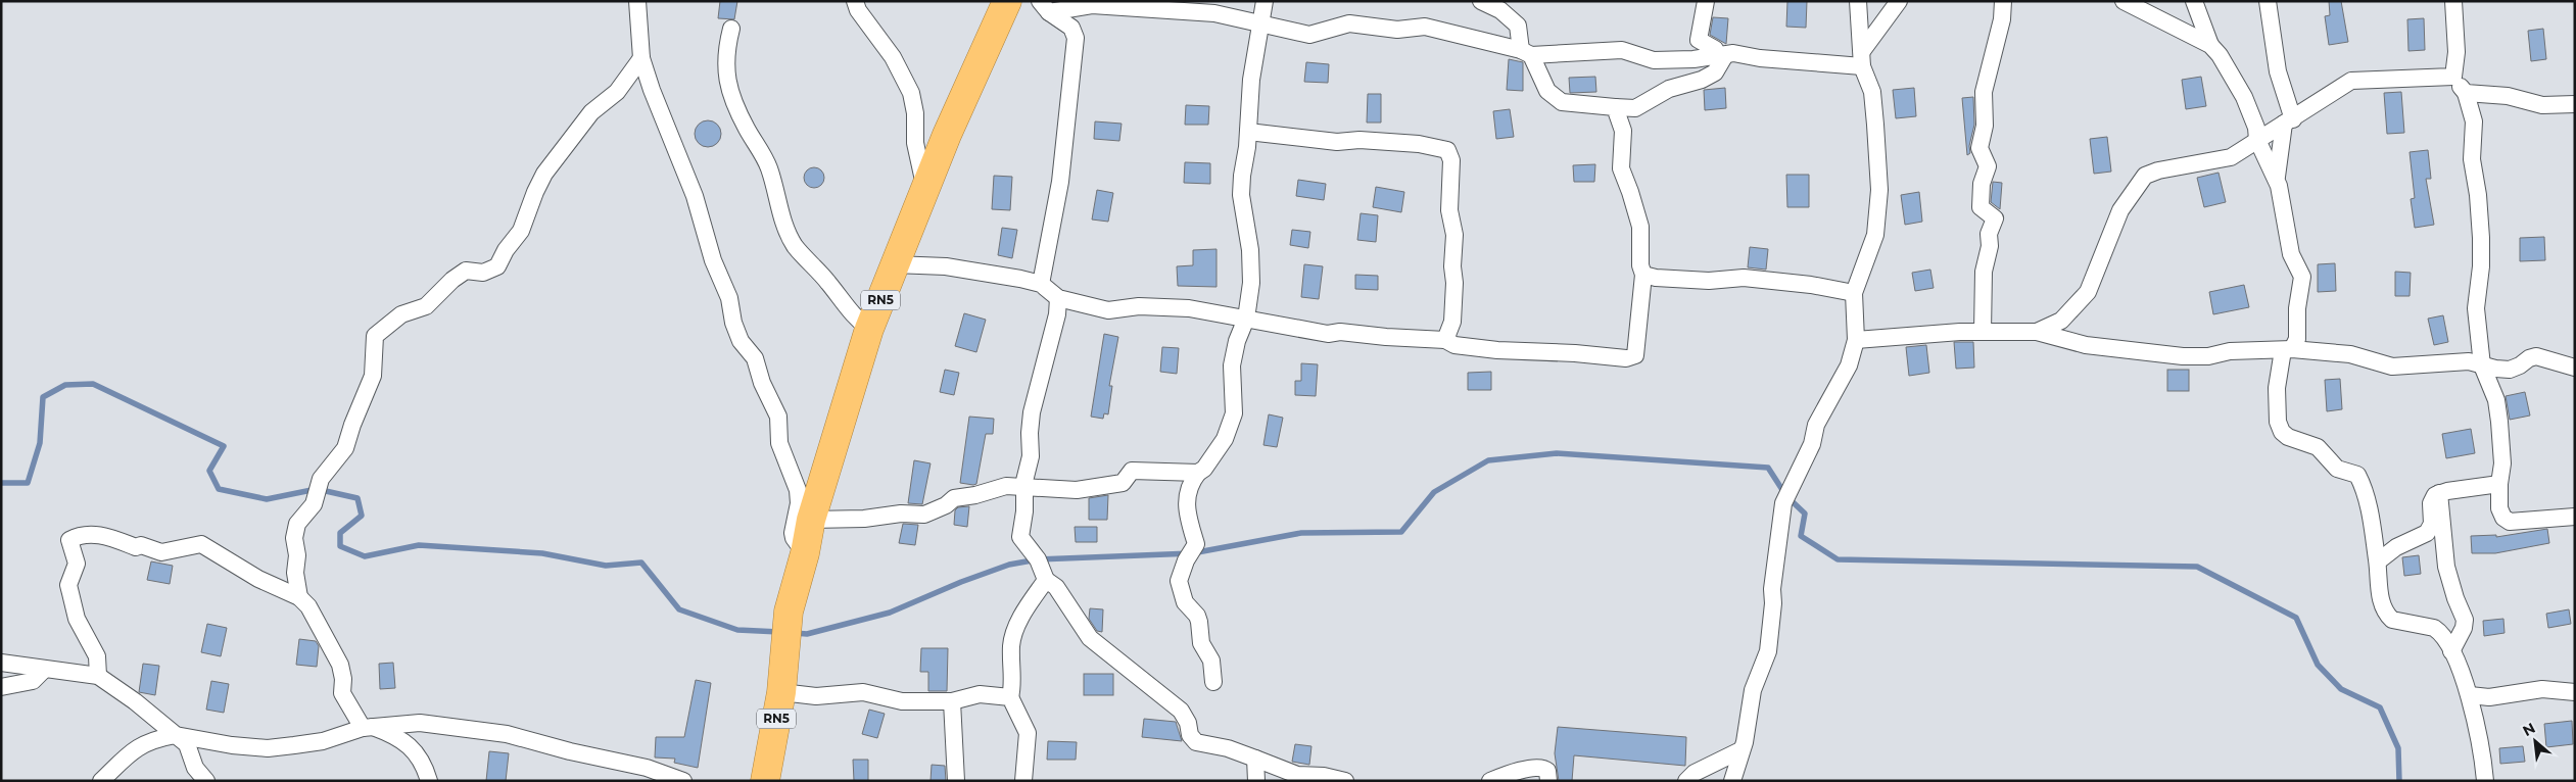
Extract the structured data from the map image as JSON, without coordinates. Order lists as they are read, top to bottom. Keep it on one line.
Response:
{"streets":{"highway":["RN5"]},"north":"top left"}
